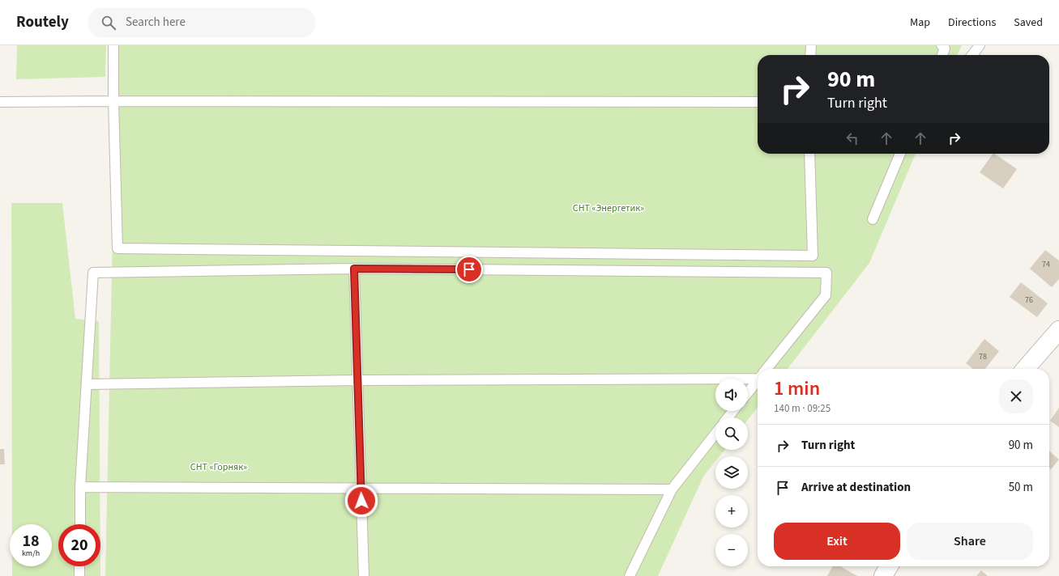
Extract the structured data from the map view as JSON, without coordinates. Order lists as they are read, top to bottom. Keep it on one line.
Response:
{"parks":["СНТ «Энергетик»","СНТ «Горняк»"],"house_numbers":["74","76","78"],"page":{"header":"Routely","search":"Search here","nav":["Map","Directions","Saved"],"turn":["90 m","Turn right"],"heading":["1 min","140 m · 09:25"],"map_buttons":["+","−"],"list":[{"name":"Turn right","value":"90 m"},{"name":"Arrive at destination","value":"50 m"}],"buttons":["Exit","Share"],"speed":"18 km/h","limit":"20"}}
